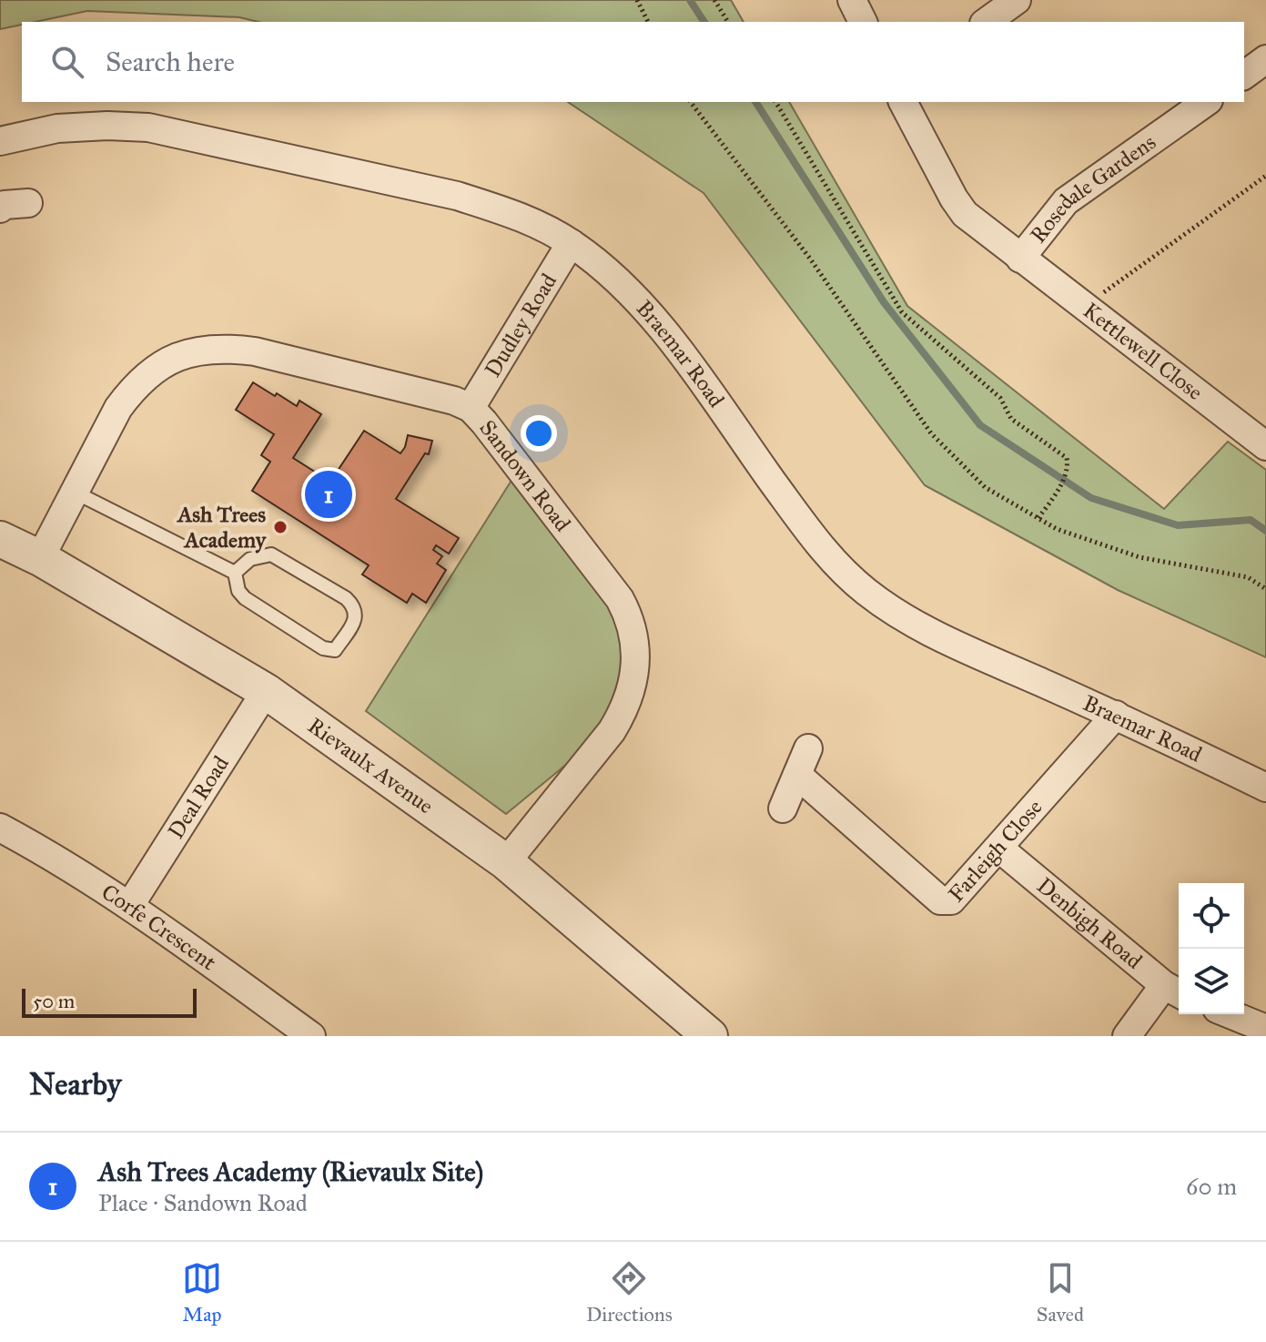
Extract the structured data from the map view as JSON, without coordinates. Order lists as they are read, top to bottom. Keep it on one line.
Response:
{"streets":{"street":["Rosedale Gardens","Dudley Road","Kettlewell Close","Braemar Road","Sandown Road","Rievaulx Avenue","Deal Road","Farleigh Close","Denbigh Road","Corfe Crescent"]},"crossings":[["Rosedale Gardens","Kettlewell Close"],["Dudley Road","Braemar Road"],["Dudley Road","Sandown Road"],["Braemar Road","Farleigh Close"],["Sandown Road","Rievaulx Avenue"],["Rievaulx Avenue","Deal Road"],["Deal Road","Corfe Crescent"],["Farleigh Close","Denbigh Road"]],"places":["Ash Trees Academy"],"scale_bar":"50 m","page":{"search":"Search here","pins":"1","scale":"50 m","heading":"Nearby","list":[{"mark":"1","name":"Ash Trees Academy (Rievaulx Site)","note":"Place · Sandown Road","value":"60 m"}],"nav":["Map","Directions","Saved"]}}
